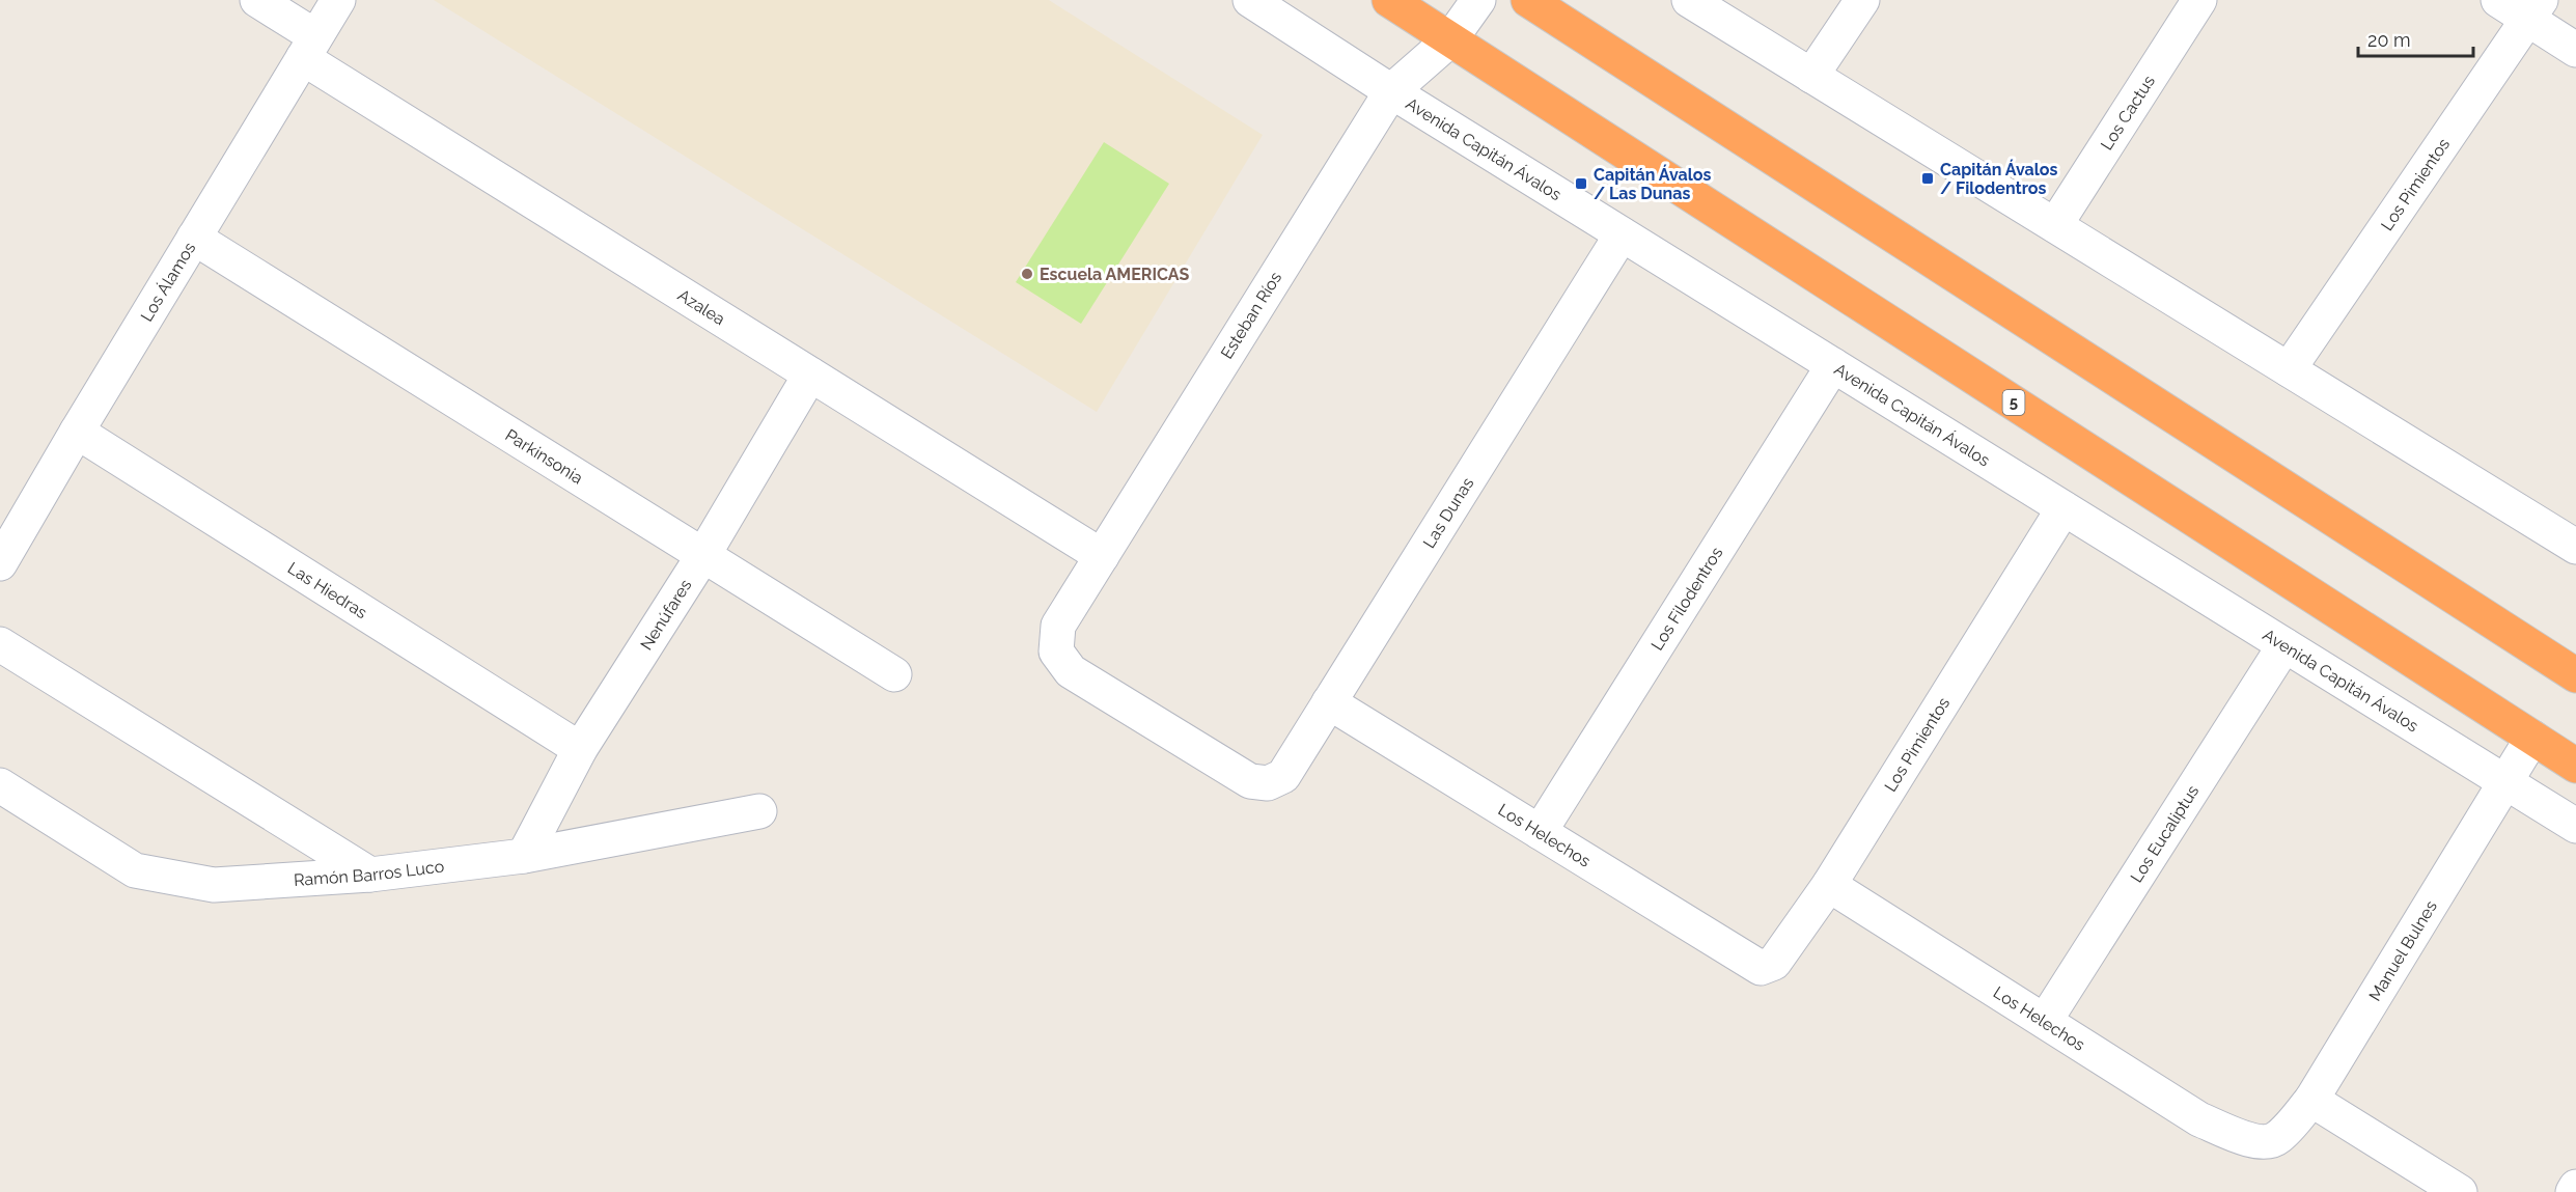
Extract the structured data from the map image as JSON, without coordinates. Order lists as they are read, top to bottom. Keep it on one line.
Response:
{"streets":{"highway":["5"],"street":["Los Cactus","Avenida Capitán Ávalos","Los Pimientos","Los Álamos","Azalea","Esteban Ríos","Parkinsonia","Las Dunas","Las Hiedras","Los Filodentros","Nenúfares","Los Eucaliptus","Los Helechos","Ramón Barros Luco","Manuel Bulnes"]},"crossings":[["Avenida Capitán Ávalos","Los Pimientos"],["Avenida Capitán Ávalos","Esteban Ríos"],["Avenida Capitán Ávalos","Las Dunas"],["Avenida Capitán Ávalos","Los Filodentros"],["Avenida Capitán Ávalos","Los Eucaliptus"],["Avenida Capitán Ávalos","Manuel Bulnes"],["Los Pimientos","Los Helechos"],["Los Álamos","Azalea"],["Los Álamos","Parkinsonia"],["Los Álamos","Las Hiedras"],["Azalea","Esteban Ríos"],["Azalea","Nenúfares"],["Esteban Ríos","5"],["Esteban Ríos","Las Dunas"],["5","Manuel Bulnes"],["Parkinsonia","Nenúfares"],["Las Dunas","Los Helechos"],["Las Hiedras","Nenúfares"],["Los Filodentros","Los Helechos"],["Nenúfares","Ramón Barros Luco"],["Los Eucaliptus","Los Helechos"],["Los Helechos","Manuel Bulnes"]],"places":{"transit":["Capitán Ávalos / Filodentros","Capitán Ávalos / Las Dunas"],"other":["Escuela AMERICAS"]},"scale_bar":"20 m"}
